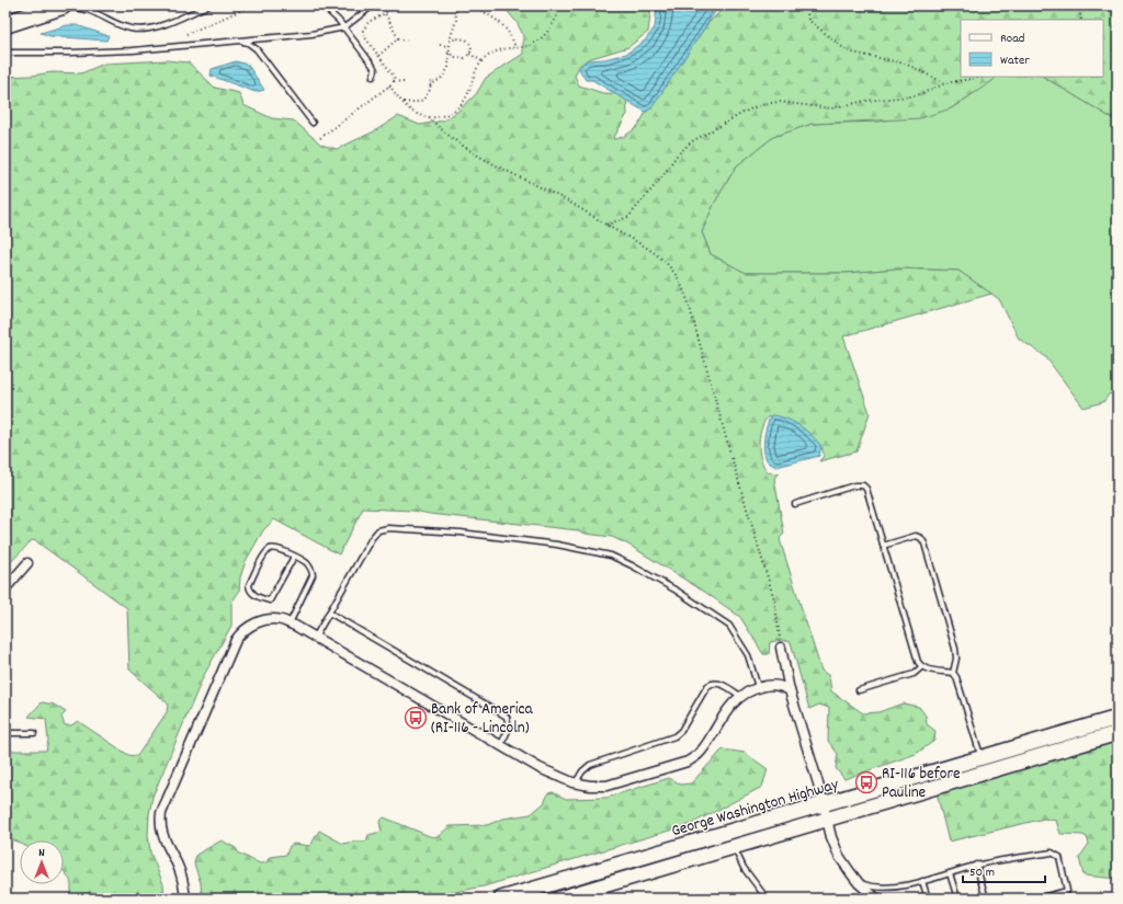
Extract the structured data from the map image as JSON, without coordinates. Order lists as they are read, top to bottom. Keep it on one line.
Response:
{"streets":{"main road":["George Washington Highway"]},"places":{"bus stop":["Bank of America (RI-116 - Lincoln)","RI-116 before Pauline"]},"legend":["Road","Water"],"scale_bar":"50 m","north":"top"}
